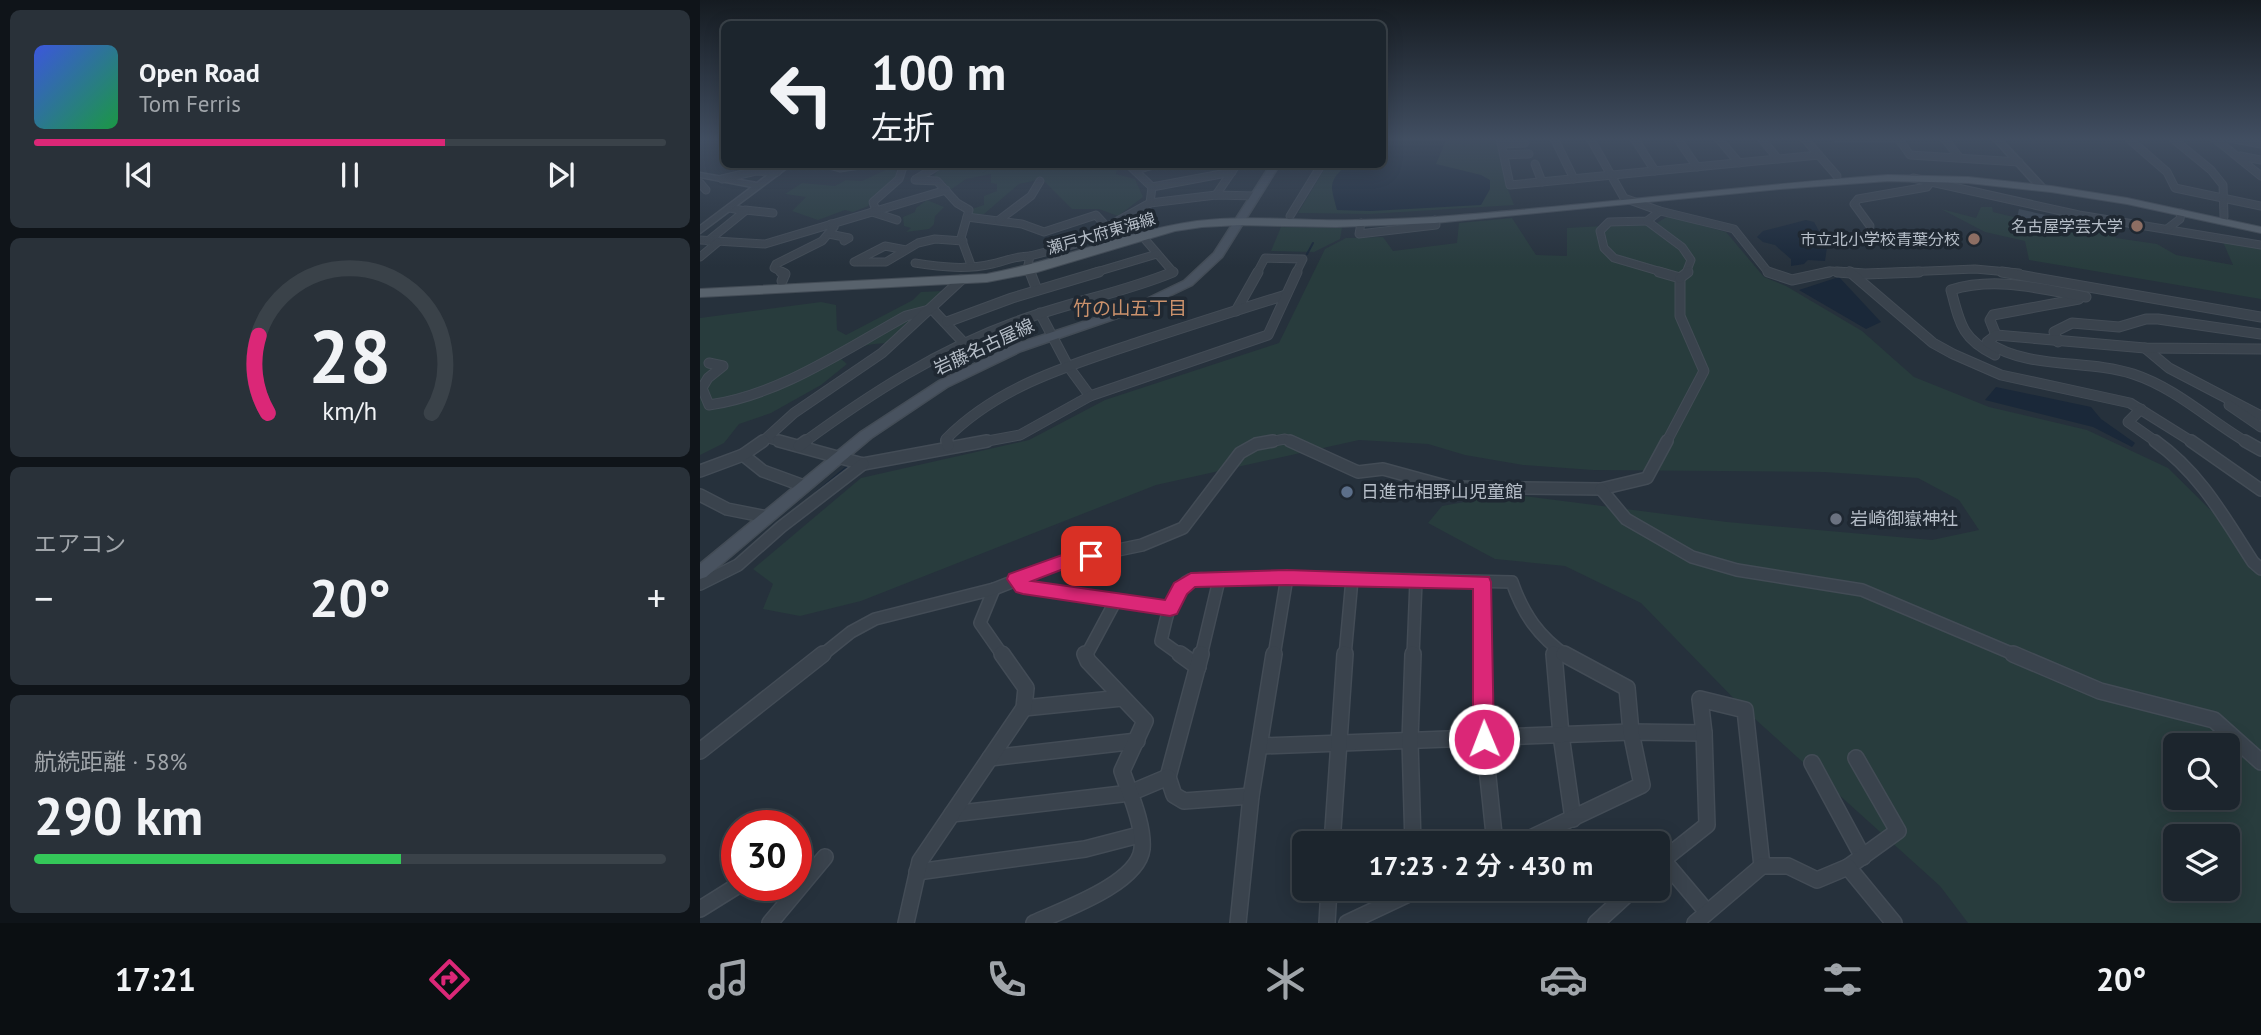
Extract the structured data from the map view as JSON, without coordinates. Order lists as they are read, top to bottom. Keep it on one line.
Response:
{"streets":{"main road":["瀬戸大府東海線","岩藤名古屋線"]},"crossings":[["瀬戸大府東海線","岩藤名古屋線"]],"districts":["竹の山五丁目"],"places":["名古屋学芸大学","市立北小学校青葉分校","日進市相野山児童館","岩崎御嶽神社"],"page":{"turn":["100 m","左折"],"song":["Open Road","Tom Ferris"],"tile":["エアコン",["航続距離 · 58%","290 km"]],"heat":["−","20°","+"],"limit":"30","trip":"17:23 · 2 分 · 430 m","tabs":["17:21","20°"],"gauge":["28","km/h"]}}
